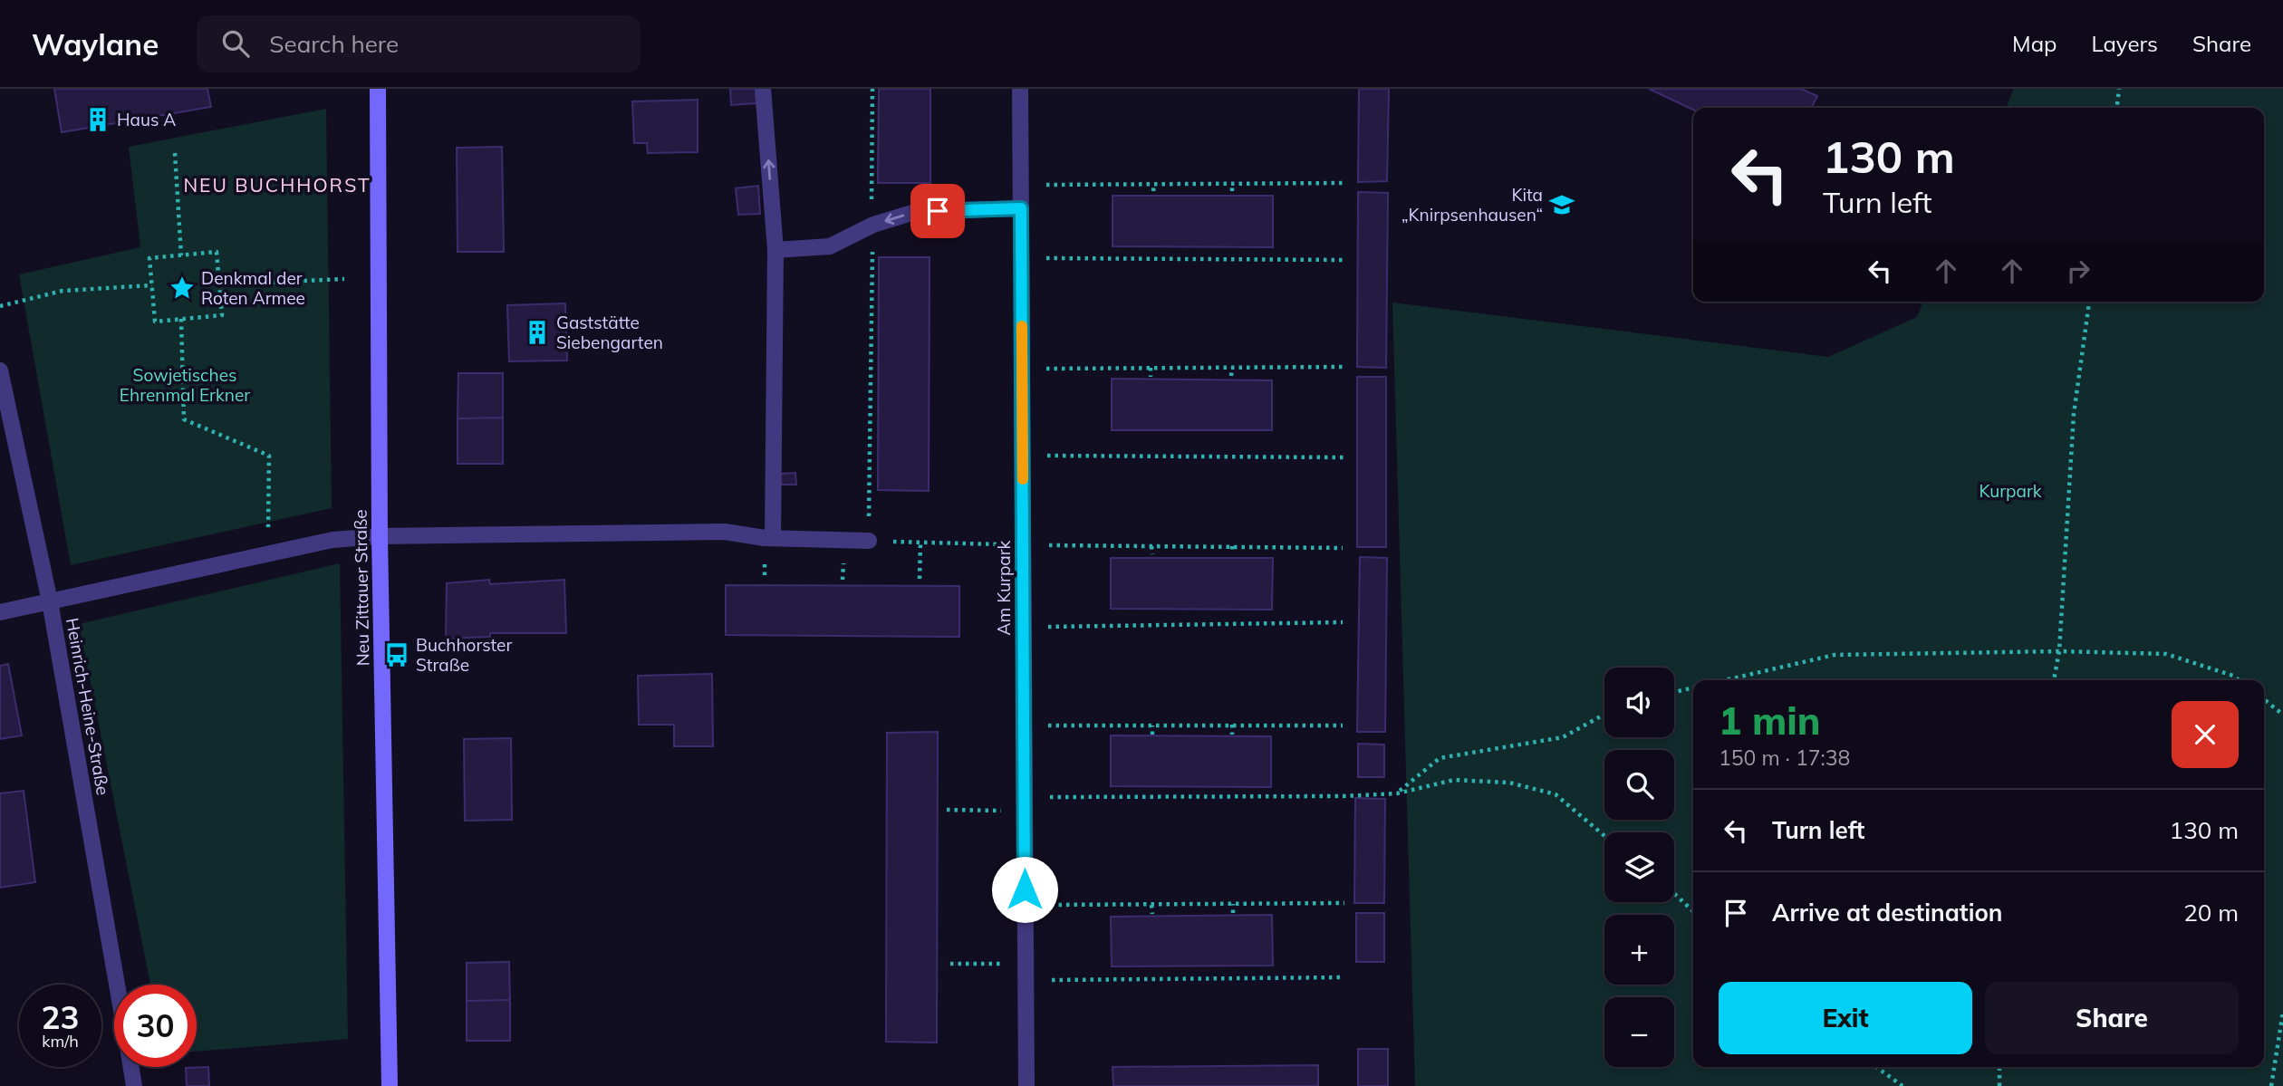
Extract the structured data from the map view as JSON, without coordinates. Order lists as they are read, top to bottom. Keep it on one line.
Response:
{"streets":{"main road":["Neu Zittauer Straße"],"street":["Am Kurpark","Heinrich-Heine-Straße"]},"districts":["NEU BUCHHORST"],"parks":["Sowjetisches Ehrenmal Erkner","Kurpark"],"places":{"building":["Haus A","Gaststätte Siebengarten"],"school or university":["Kita „Knirpsenhausen“"],"place":["Denkmal der Roten Armee"],"bus stop":["Buchhorster Straße"]},"page":{"header":"Waylane","search":"Search here","nav":["Map","Layers","Share"],"turn":["130 m","Turn left"],"map_buttons":["+","−"],"heading":["1 min","150 m · 17:38"],"list":[{"name":"Turn left","value":"130 m"},{"name":"Arrive at destination","value":"20 m"}],"buttons":["Exit","Share"],"speed":"23 km/h","limit":"30"}}
